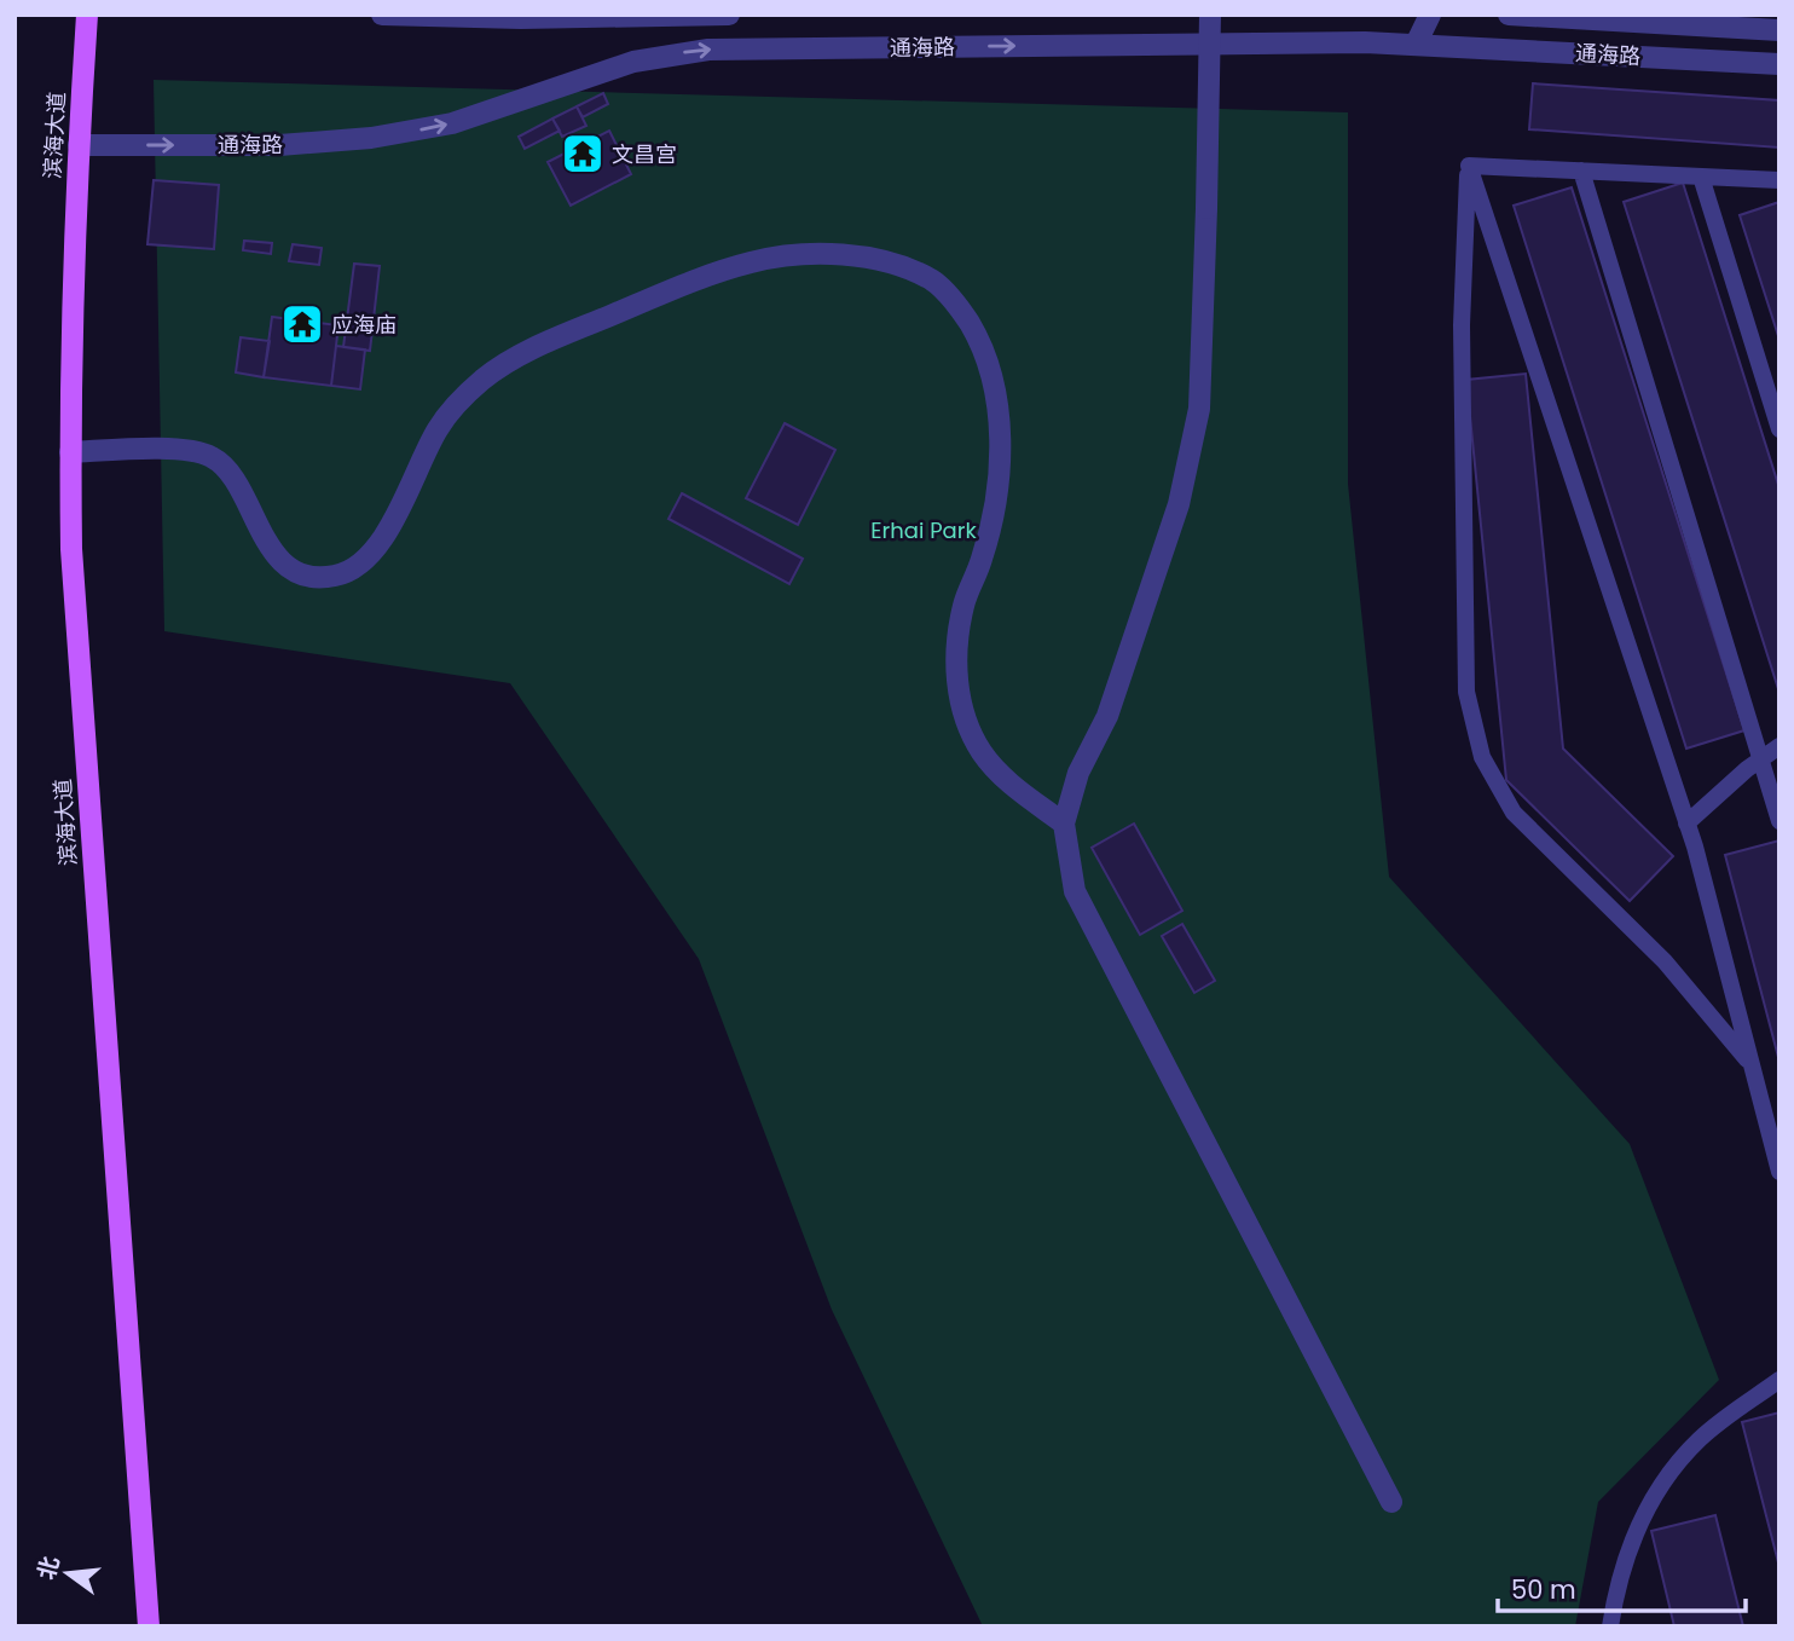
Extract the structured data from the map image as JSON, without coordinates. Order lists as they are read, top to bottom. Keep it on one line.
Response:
{"streets":{"main road":["滨海大道"],"street":["通海路"]},"crossings":[["通海路","滨海大道"]],"one_way":["通海路"],"parks":["Erhai Park"],"places":{"temple":["文昌宫","应海庙"]},"scale_bar":"50 m","north":"left"}
